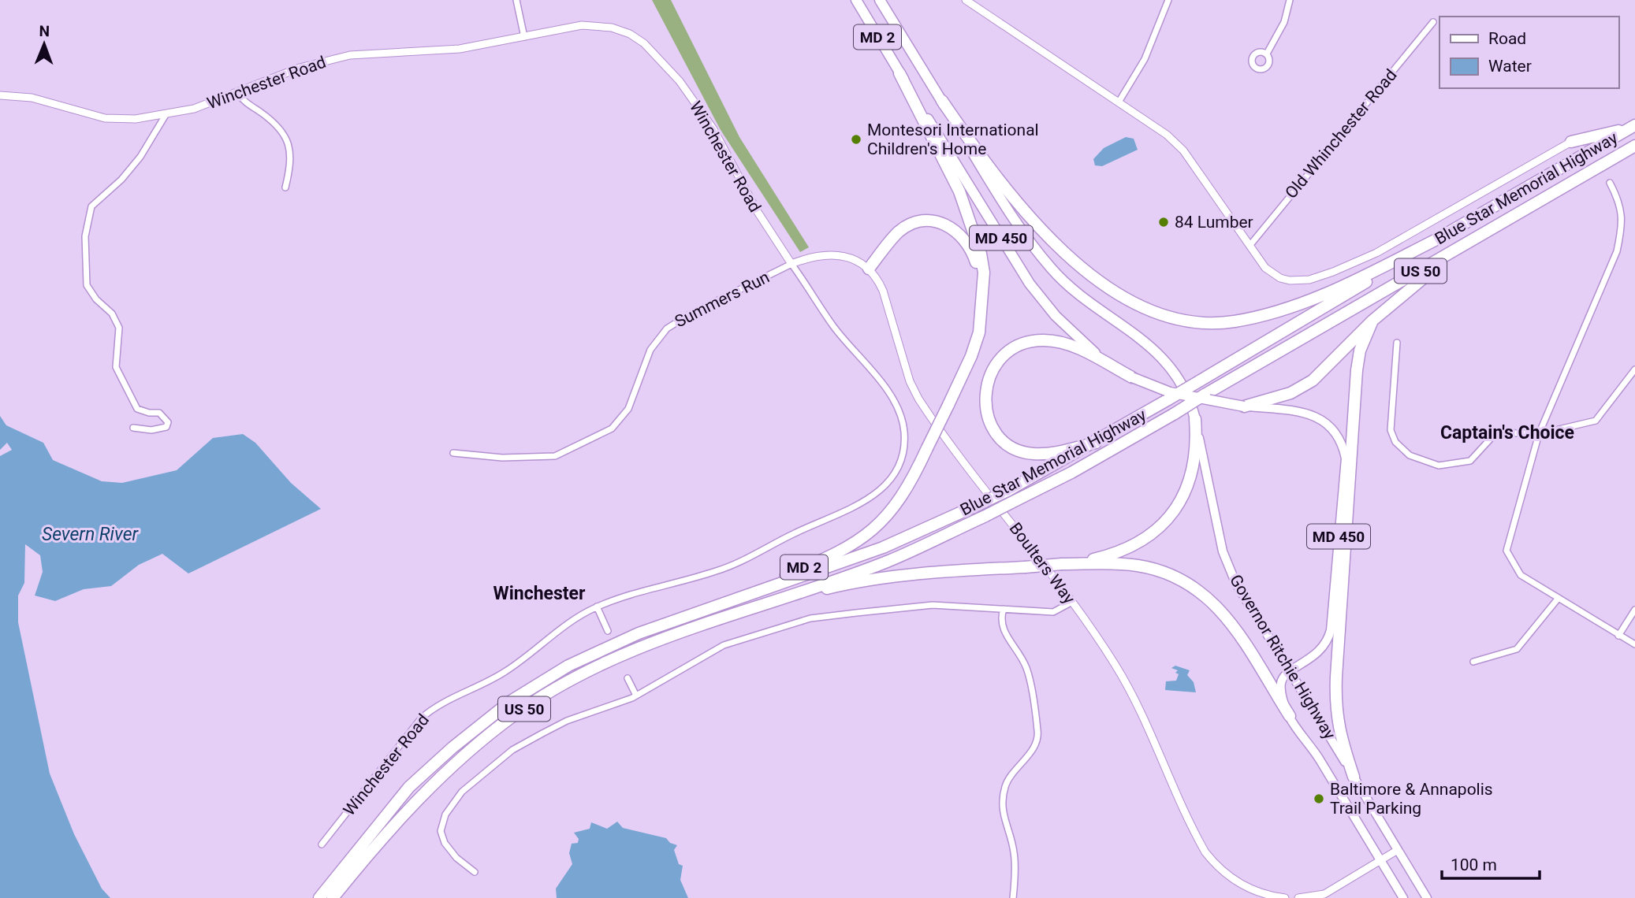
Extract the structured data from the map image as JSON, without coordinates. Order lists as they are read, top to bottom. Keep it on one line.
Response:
{"streets":{"highway":["MD 2","Blue Star Memorial Highway","MD 450","US 50","Governor Ritchie Highway"],"street":["Winchester Road","Old Whinchester Road","Summers Run","Boulters Way"]},"crossings":[["MD 2","Blue Star Memorial Highway"],["MD 2","MD 450"],["MD 2","Governor Ritchie Highway"],["Winchester Road","Summers Run"],["MD 450","Governor Ritchie Highway"]],"districts":["Captain's Choice","Winchester"],"water":["Severn River"],"places":["Montesori International Children's Home","84 Lumber","Baltimore & Annapolis Trail Parking"],"legend":["Road","Water"],"scale_bar":"100 m","north":"top"}
